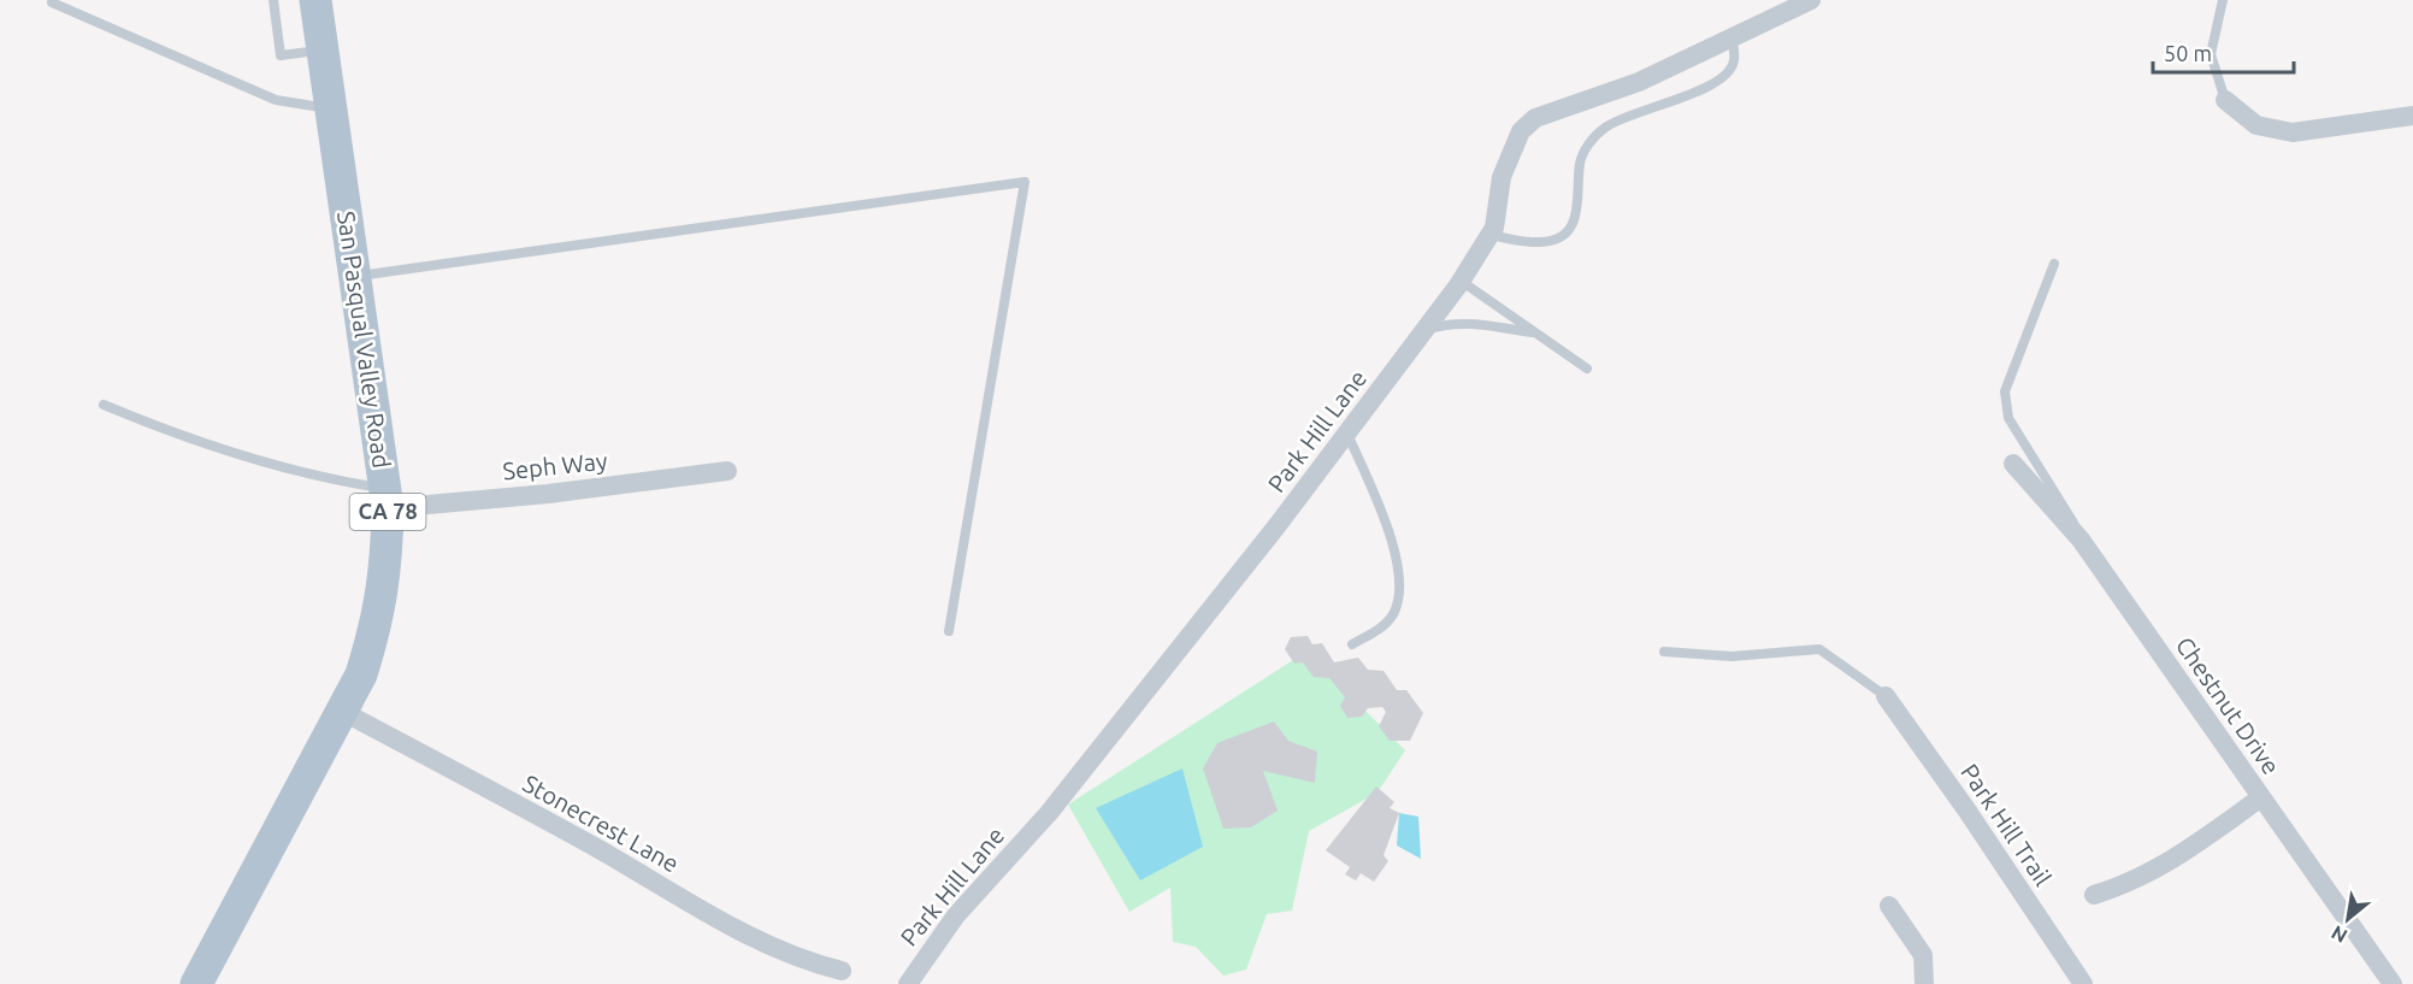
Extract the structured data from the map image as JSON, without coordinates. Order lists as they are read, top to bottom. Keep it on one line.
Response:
{"streets":{"main road":["San Pasqual Valley Road","CA 78"],"street":["Park Hill Lane","Seph Way","Chestnut Drive","Stonecrest Lane","Park Hill Trail"]},"crossings":[["San Pasqual Valley Road","Seph Way"],["San Pasqual Valley Road","Stonecrest Lane"]],"scale_bar":"50 m","north":"bottom left"}
